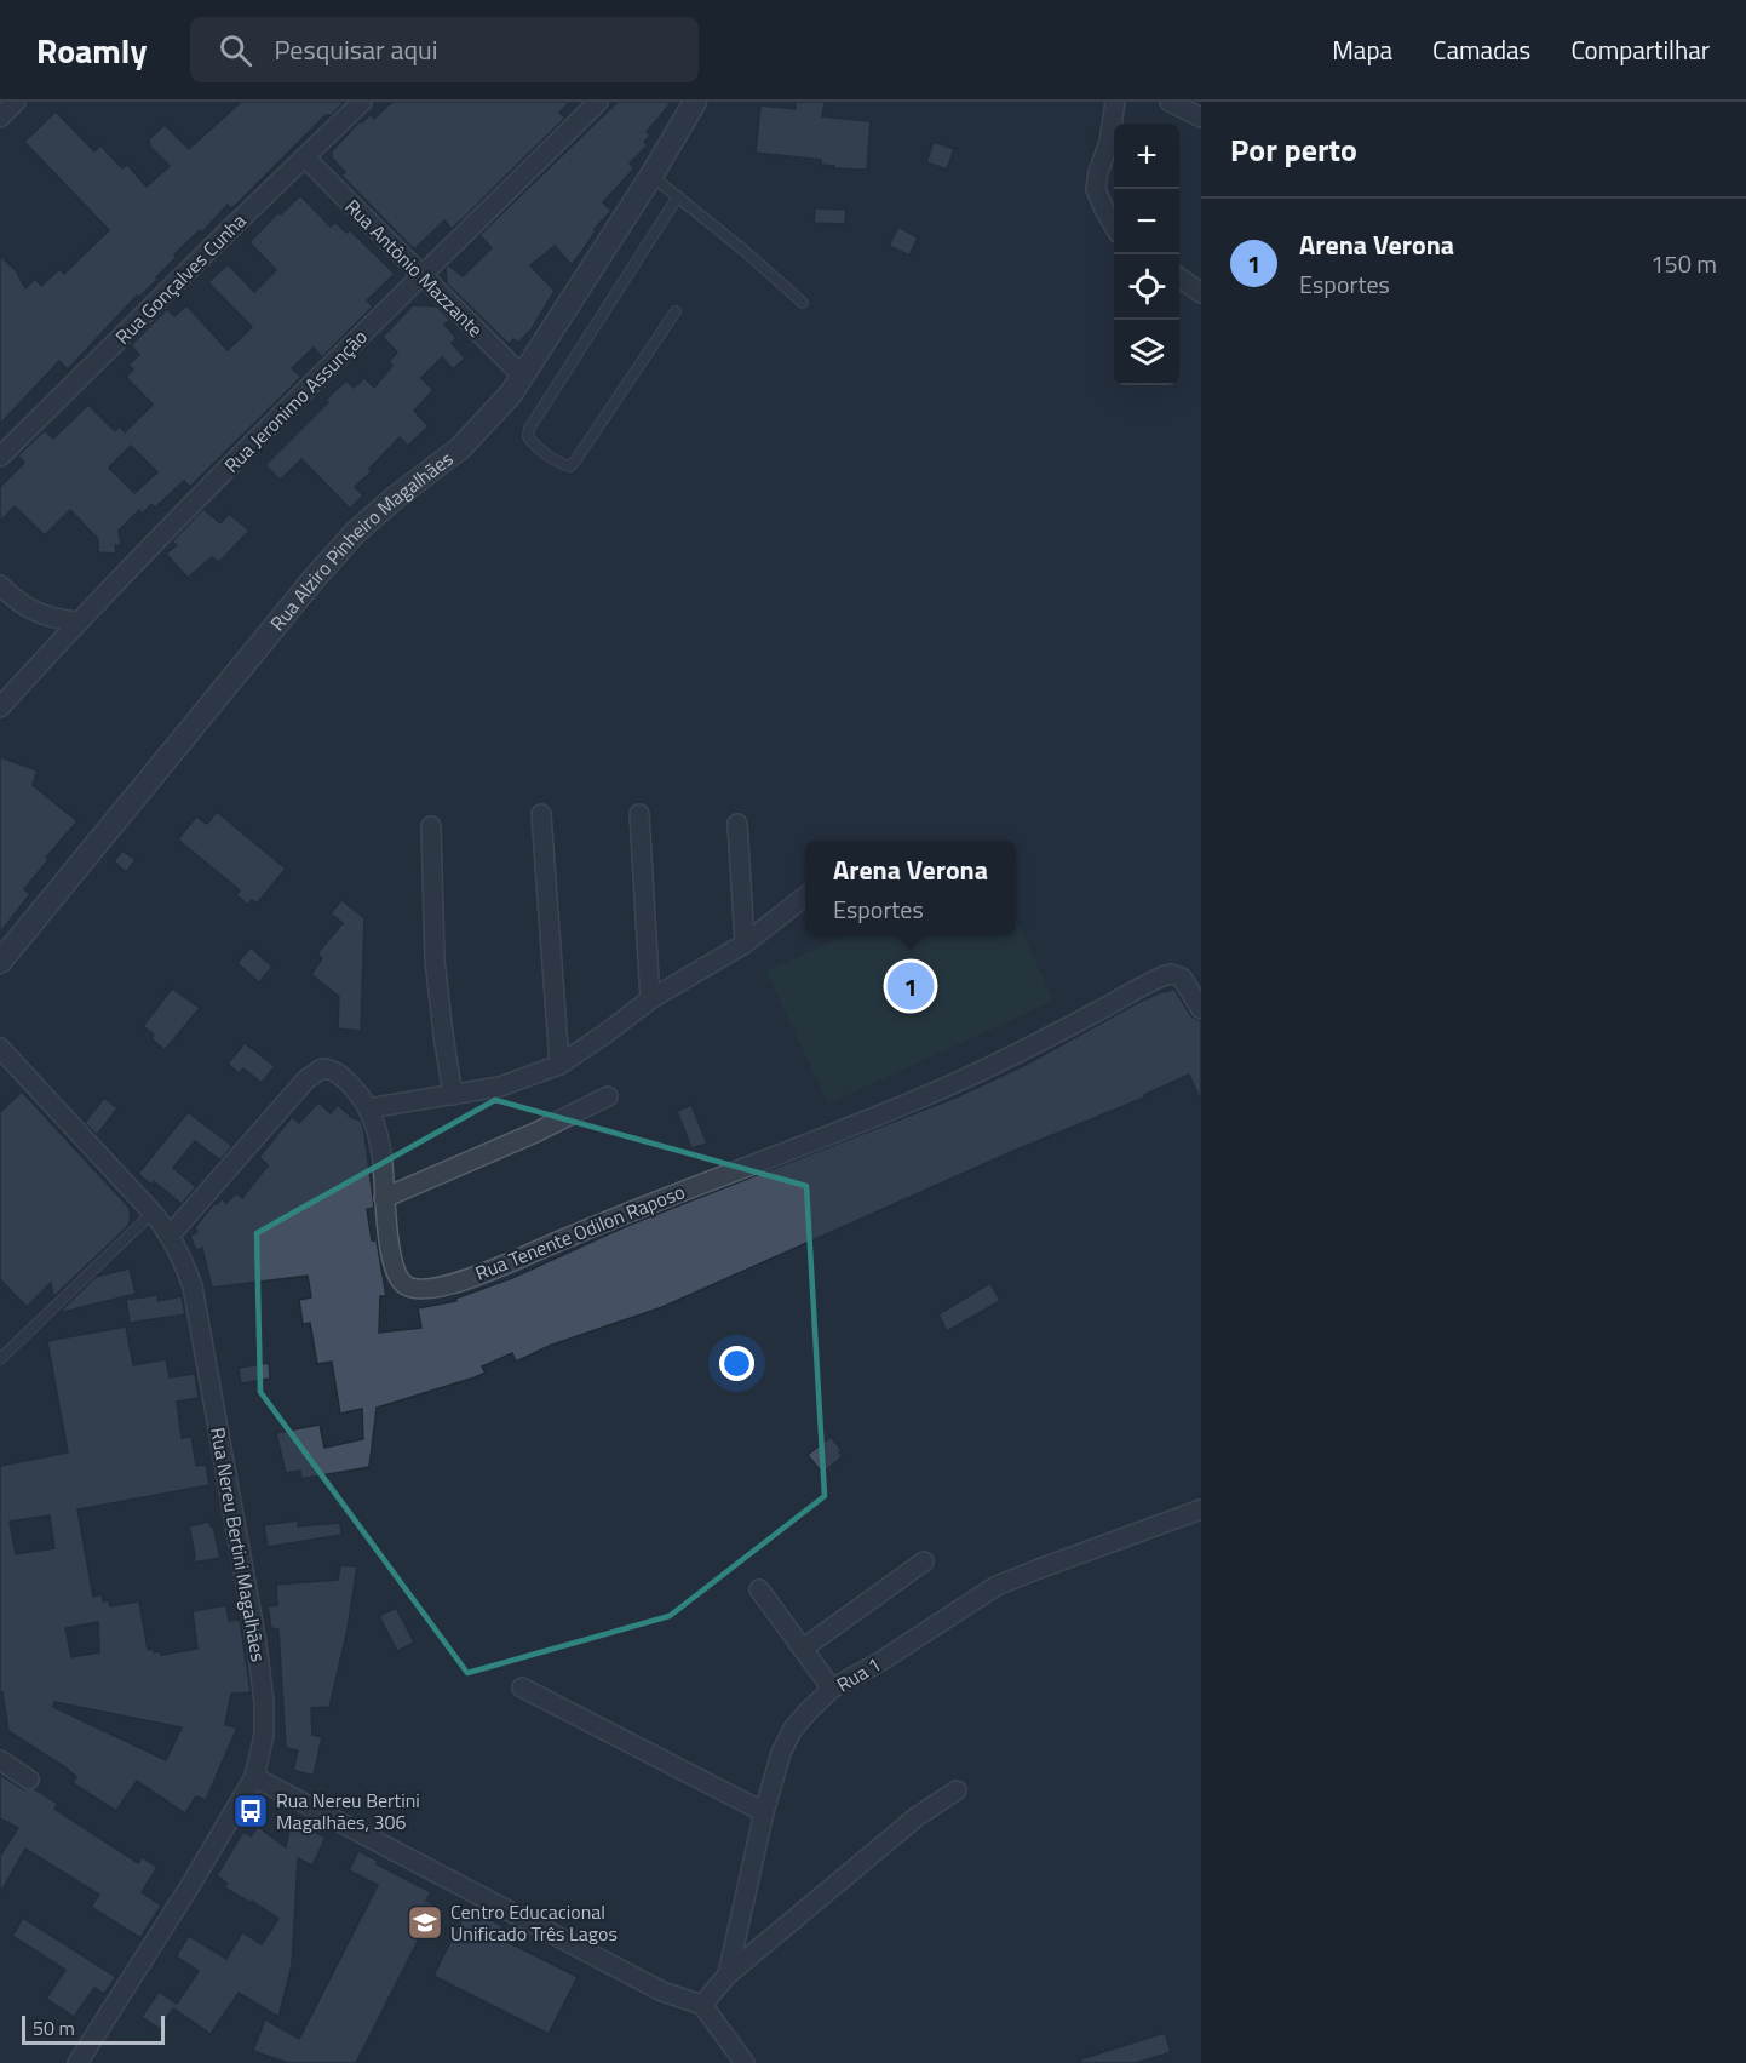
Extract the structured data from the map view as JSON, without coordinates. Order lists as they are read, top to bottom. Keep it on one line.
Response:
{"streets":{"street":["Rua Antônio Mazzante","Rua Gonçalves Cunha","Rua Jeronimo Assunção","Rua Alziro Pinheiro Magalhães","Rua Tenente Odilon Raposo","Rua Nereu Bertini Magalhães","Rua 1"]},"crossings":[["Rua Antônio Mazzante","Rua Gonçalves Cunha"],["Rua Antônio Mazzante","Rua Jeronimo Assunção"],["Rua Antônio Mazzante","Rua Alziro Pinheiro Magalhães"],["Rua Tenente Odilon Raposo","Rua Nereu Bertini Magalhães"]],"places":{"bus stop":["Rua Nereu Bertini Magalhães, 306"],"school or university":["Centro Educacional Unificado Três Lagos"]},"scale_bar":"50 m","page":{"header":"Roamly","search":"Pesquisar aqui","nav":["Mapa","Camadas","Compartilhar"],"heading":"Por perto","map_buttons":["+","−"],"list":[{"mark":"1","name":"Arena Verona","note":"Esportes","value":"150 m"}],"popup":["Arena Verona","Esportes"],"pins":"1","scale":"50 m"}}
